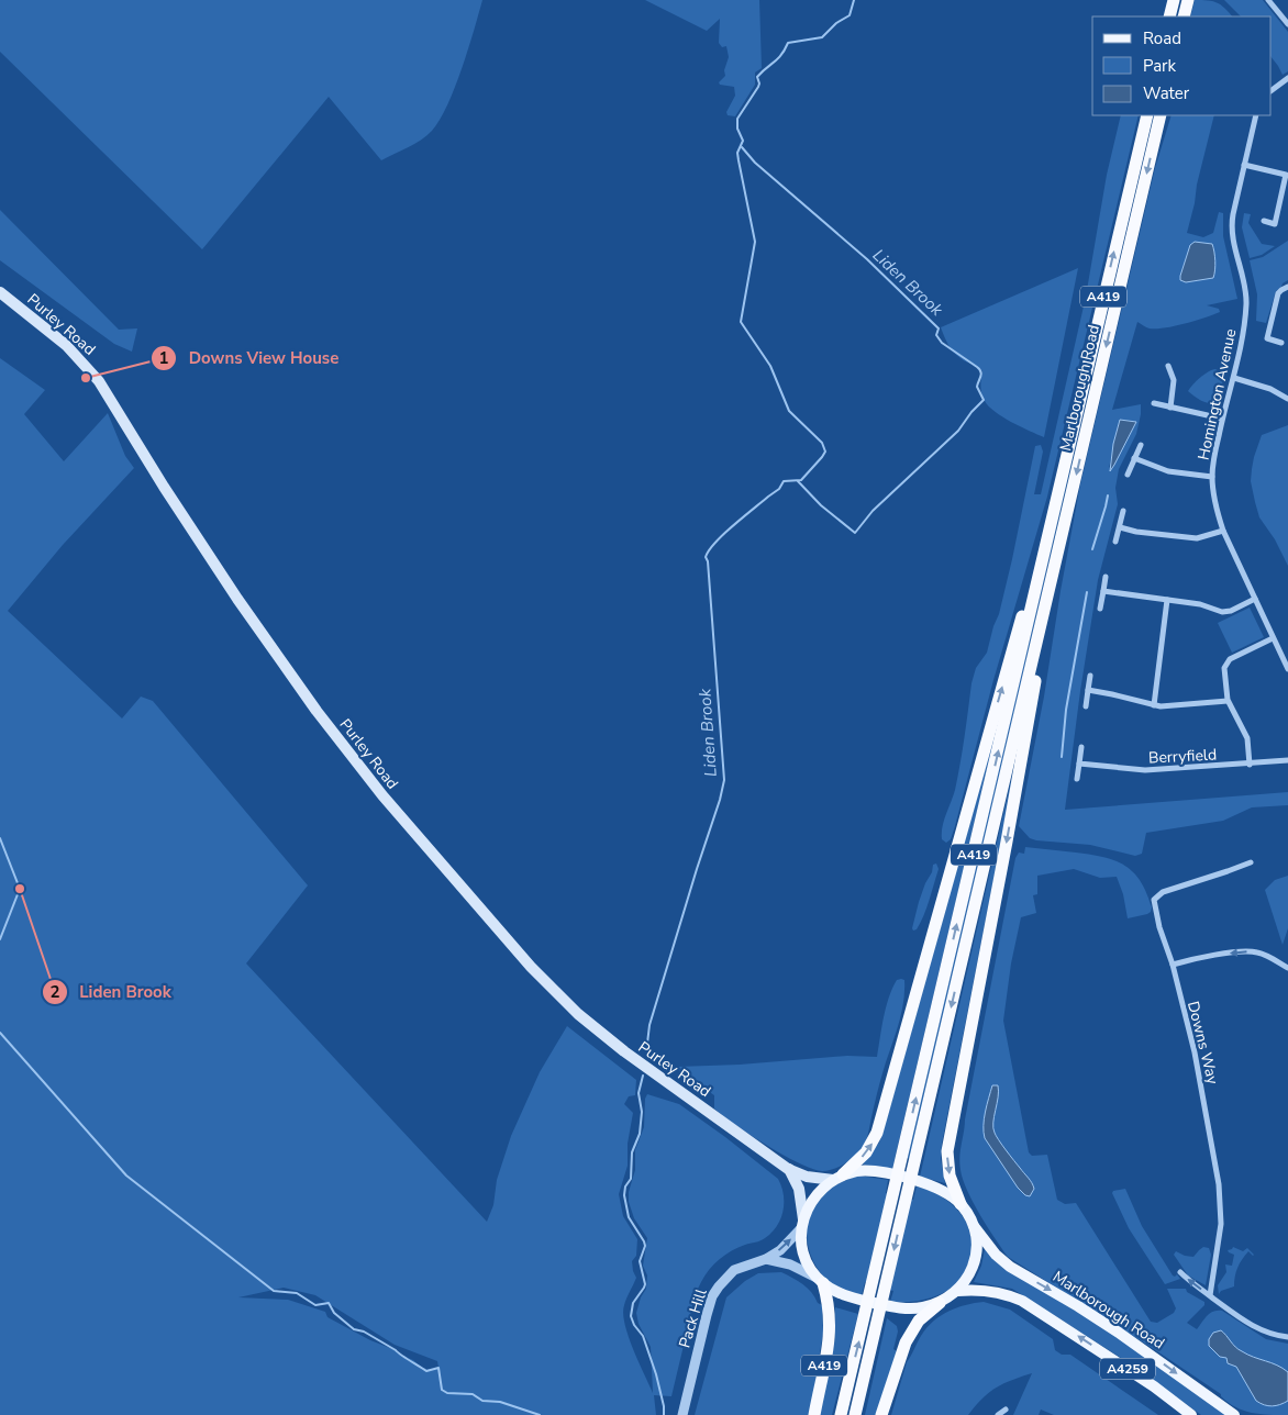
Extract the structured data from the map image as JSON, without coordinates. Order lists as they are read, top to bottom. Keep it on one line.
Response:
{"streets":{"highway":["A419","Marlborough Road"],"main road":["Purley Road","A4259"],"street":["Homington Avenue","Berryfield","Downs Way","Pack Hill"]},"crossings":[["A419","Purley Road"],["A419","Marlborough Road"],["A419","Pack Hill"],["A419","A4259"],["Purley Road","Marlborough Road"],["Purley Road","Pack Hill"],["Purley Road","A4259"],["Marlborough Road","Pack Hill"],["Marlborough Road","A4259"],["Pack Hill","A4259"]],"water":["Liden Brook"],"places":["Downs View House","Liden Brook"],"legend":["Road","Park","Water"]}
